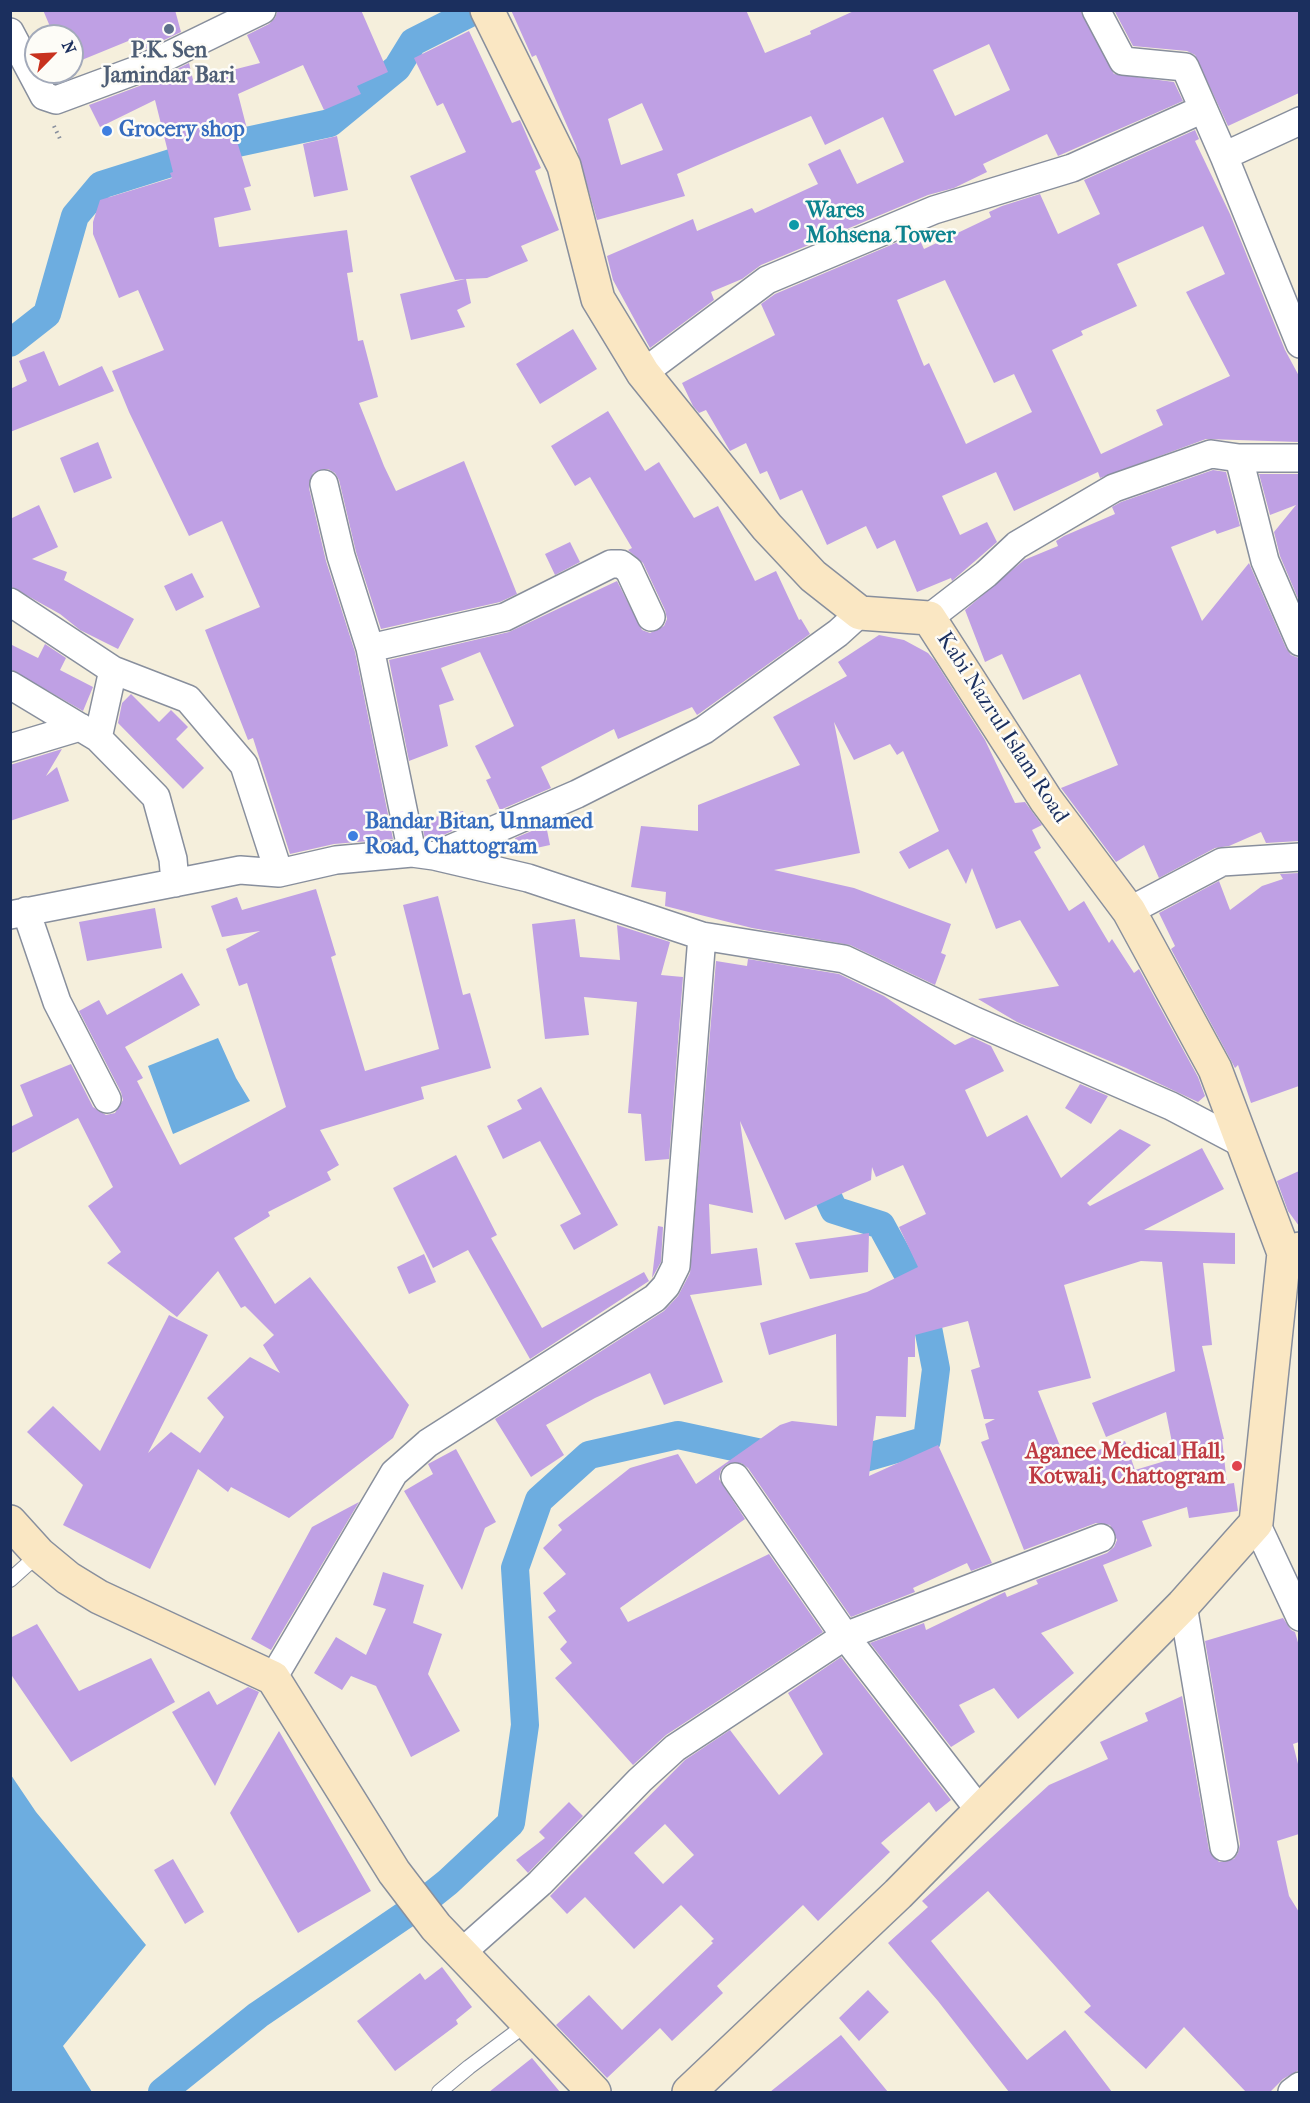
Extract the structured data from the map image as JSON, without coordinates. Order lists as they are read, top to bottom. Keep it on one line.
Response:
{"streets":{"main road":["Kabi Nazrul Islam Road"]},"places":["P.K. Sen Jamindar Bari","Grocery shop","Wares Mohsena Tower","Bandar Bitan, Unnamed Road, Chattogram","Aganee Medical Hall, Kotwali, Chattogram"],"north":"top right"}
